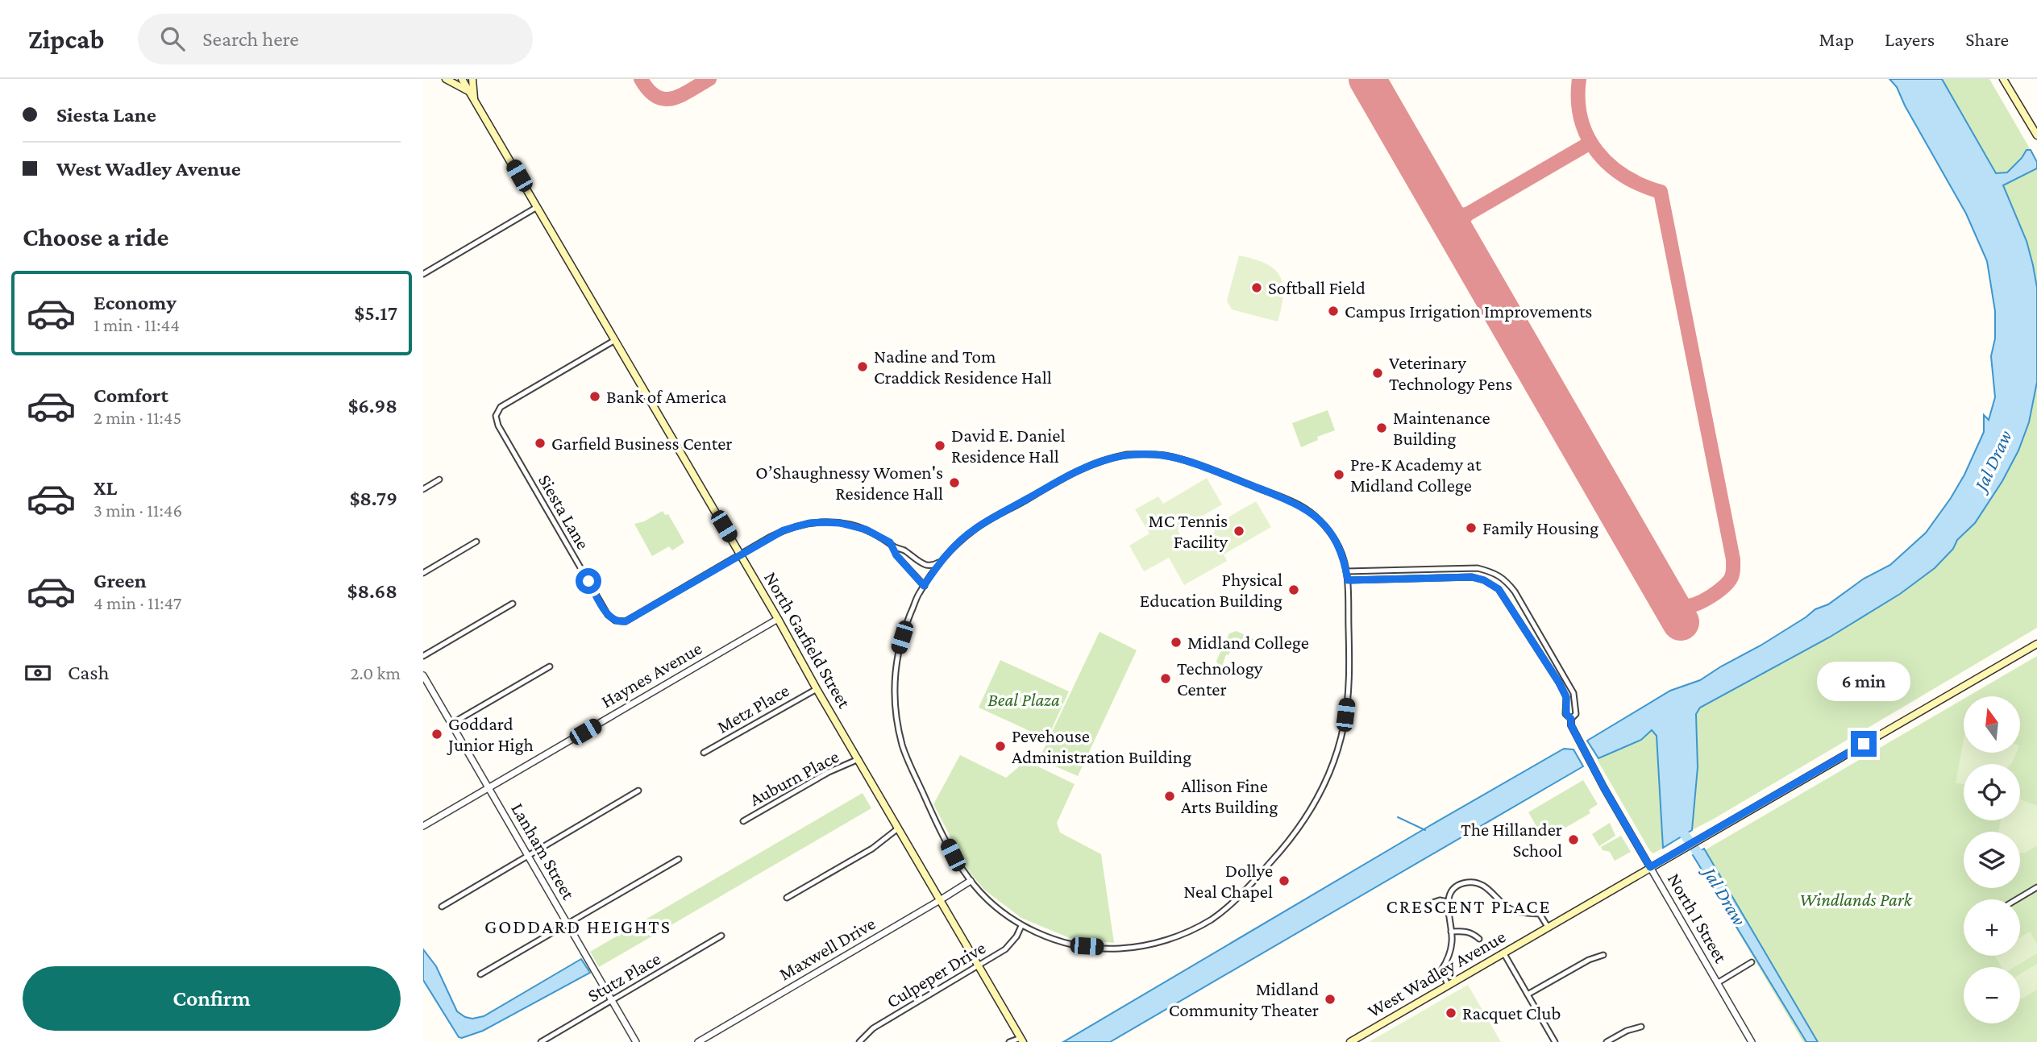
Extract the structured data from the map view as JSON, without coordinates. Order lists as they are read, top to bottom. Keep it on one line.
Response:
{"streets":{"main road":["North Garfield Street","West Wadley Avenue"],"street":["Siesta Lane","Haynes Avenue","Metz Place","Auburn Place","Lanham Street","North I Street","Maxwell Drive","Culpeper Drive","Stutz Place"]},"crossings":[["Siesta Lane","North Garfield Street"],["North Garfield Street","Haynes Avenue"],["North Garfield Street","Metz Place"],["North Garfield Street","Auburn Place"],["North Garfield Street","Maxwell Drive"],["North Garfield Street","Culpeper Drive"],["Haynes Avenue","Lanham Street"],["Lanham Street","Stutz Place"],["North I Street","West Wadley Avenue"]],"districts":["CRESCENT PLACE","GODDARD HEIGHTS"],"water":["Jal Draw"],"parks":["Beal Plaza","Windlands Park"],"places":["Softball Field","Campus Irrigation Improvements","Nadine and Tom Craddick Residence Hall","Veterinary Technology Pens","Bank of America","Maintenance Building","Garfield Business Center","David E. Daniel Residence Hall","Pre-K Academy at Midland College","O’Shaughnessy Women's Residence Hall","Family Housing","MC Tennis Facility","Physical Education Building","Midland College","Technology Center","Goddard Junior High","Pevehouse Administration Building","Allison Fine Arts Building","The Hillander School","Dollye Neal Chapel","Midland Community Theater","Racquet Club"],"north":"top","page":{"header":"Zipcab","search":"Search here","nav":["Map","Layers","Share"],"banner":["Siesta Lane","West Wadley Avenue"],"heading":"Choose a ride","list":[{"name":"Economy","note":"1 min · 11:44","value":"$5.17"},{"name":"Comfort","note":"2 min · 11:45","value":"$6.98"},{"name":"XL","note":"3 min · 11:46","value":"$8.79"},{"name":"Green","note":"4 min · 11:47","value":"$8.68"}],"pay":["Cash","2.0 km"],"bubble":"6 min","map_buttons":["+","−"],"buttons":"Confirm"}}
